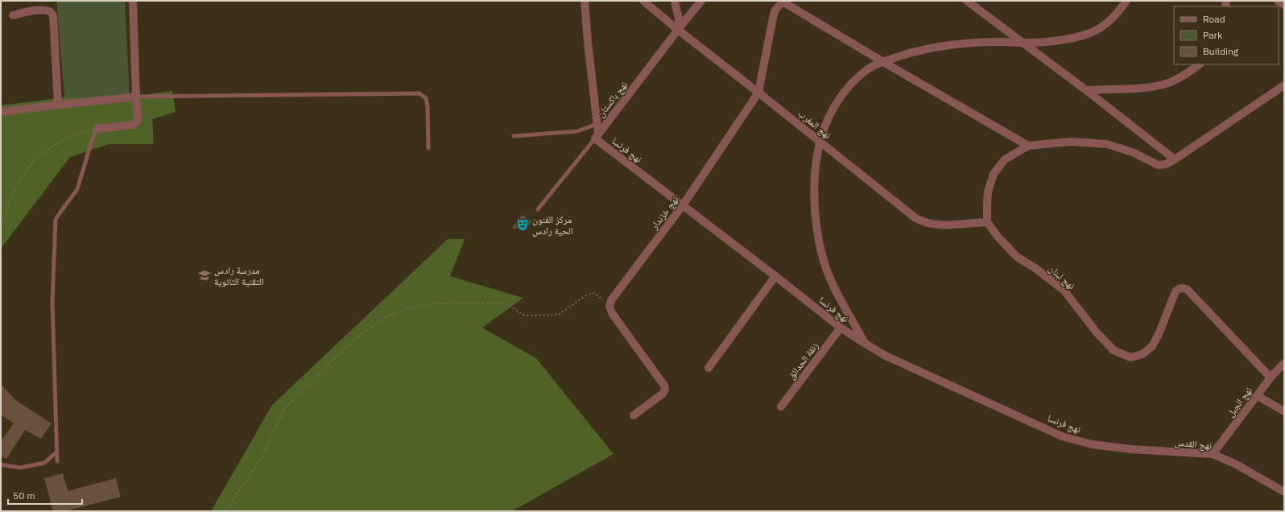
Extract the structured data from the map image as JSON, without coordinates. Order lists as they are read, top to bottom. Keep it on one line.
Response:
{"streets":{"street":["نهج باكستان","نهج المغرب","نهج فرنسا","نهج خزندار","نهج لبنان","زنقة الحدائق","نهج الجبل","نهج القدس"]},"crossings":[["نهج باكستان","نهج المغرب"],["نهج باكستان","نهج فرنسا"],["نهج المغرب","نهج خزندار"],["نهج المغرب","نهج لبنان"],["نهج فرنسا","نهج خزندار"],["نهج فرنسا","زنقة الحدائق"],["نهج فرنسا","نهج القدس"],["نهج لبنان","نهج الجبل"],["نهج الجبل","نهج القدس"]],"places":{"theatre":["مركز الفنون الحية رادس"],"school or university":["مدرسة رادس التقنية الثانوية"]},"legend":["Road","Park","Building"],"scale_bar":"50 m"}
